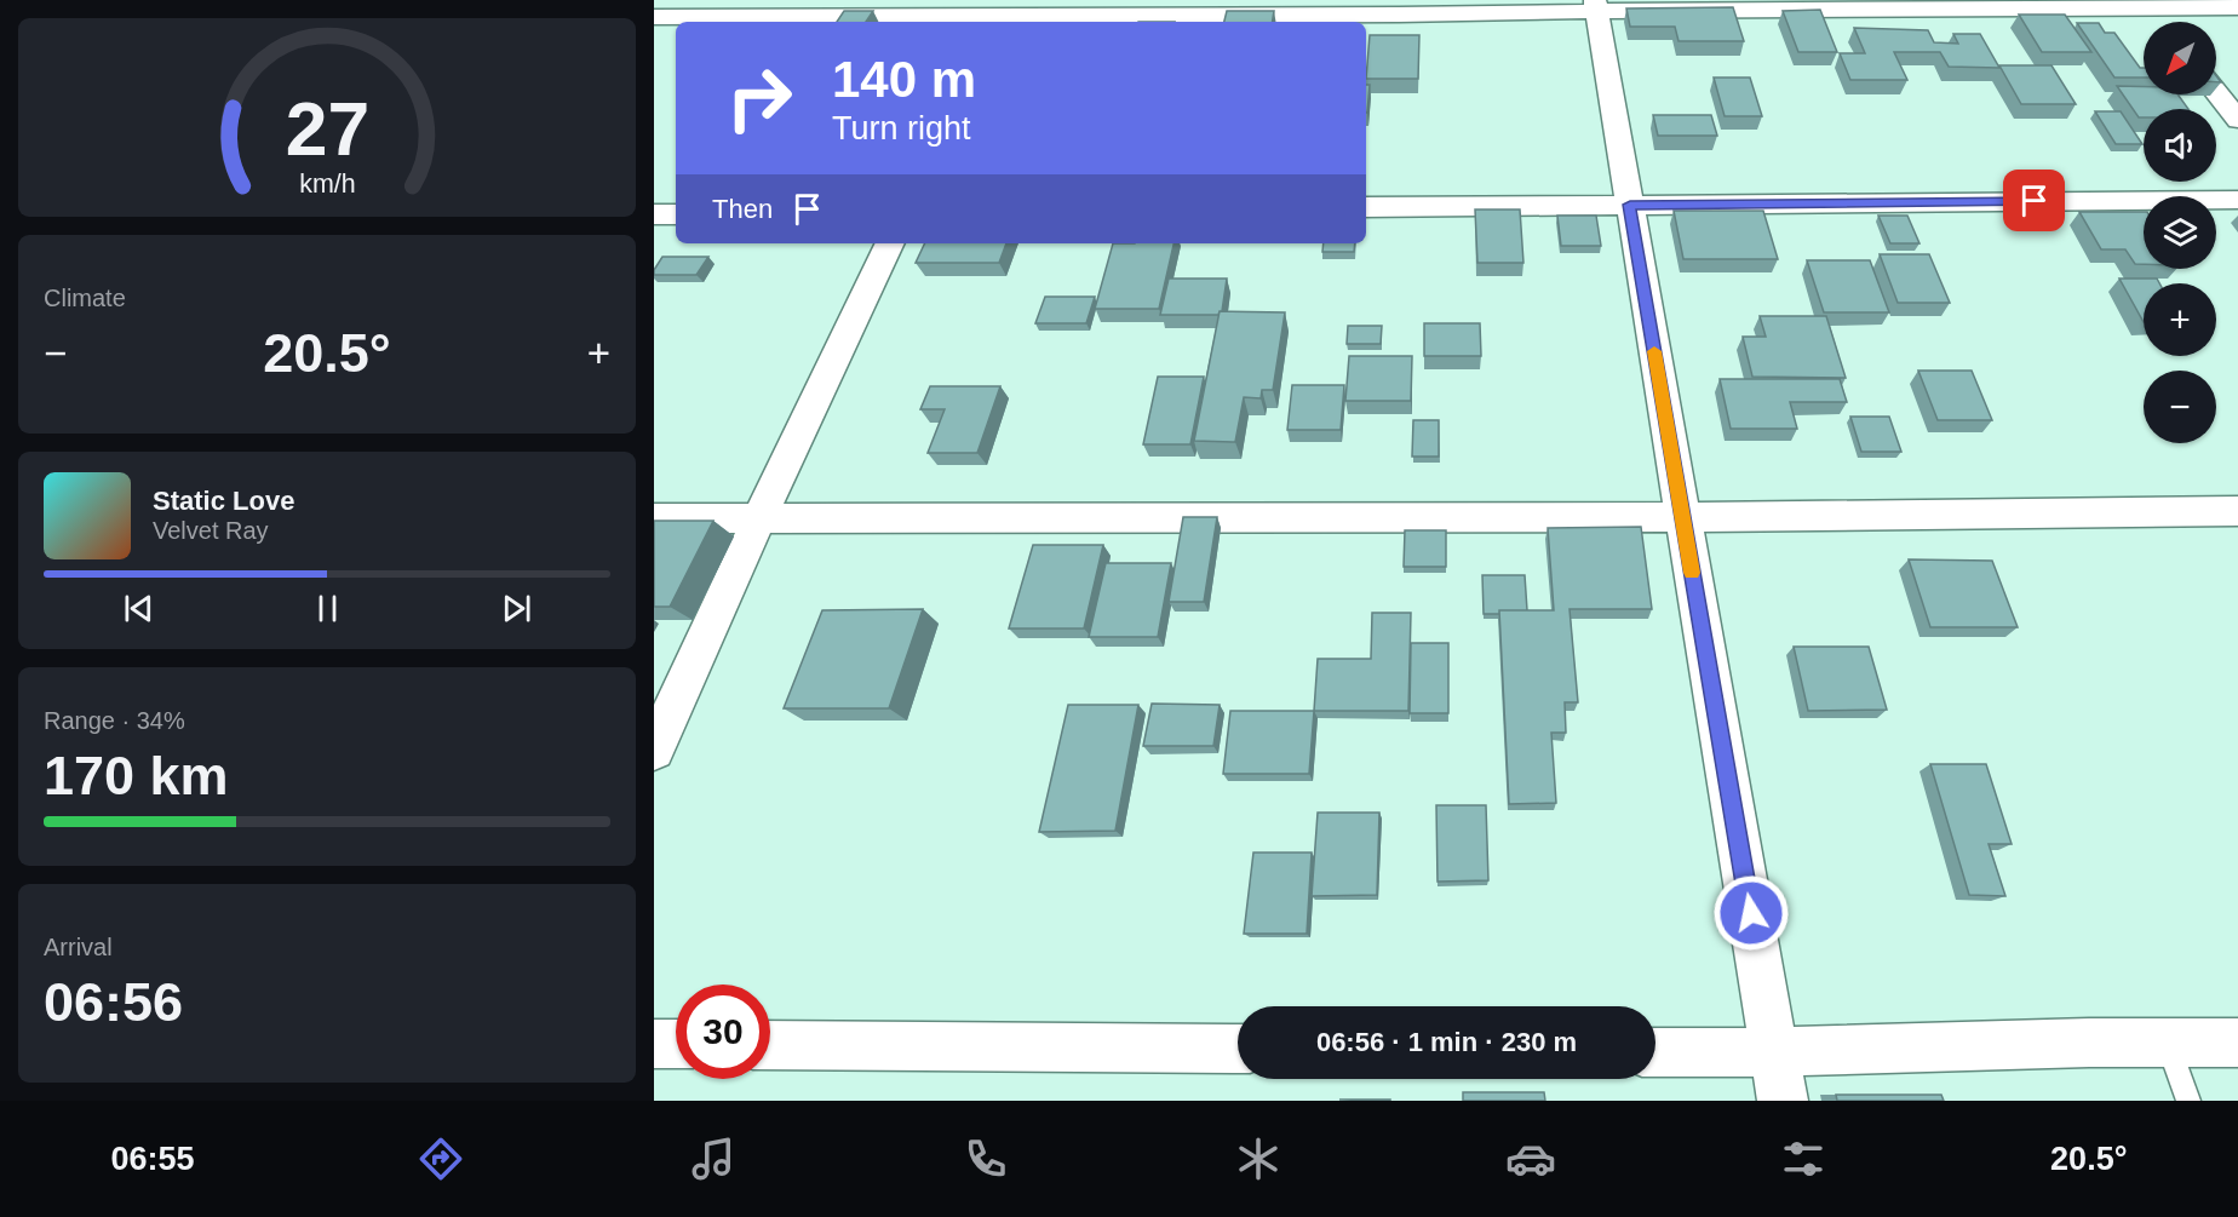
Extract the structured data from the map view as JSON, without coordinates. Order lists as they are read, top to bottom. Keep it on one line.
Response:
{"north":"bottom left","page":{"map_buttons":["+","−"],"turn":["140 m","Turn right"],"then":"Then","tile":["Climate",["Range · 34%","170 km"],["Arrival","06:56"]],"heat":["−","20.5°","+"],"song":["Static Love","Velvet Ray"],"limit":"30","trip":"06:56 · 1 min · 230 m","tabs":["06:55","20.5°"],"gauge":["27","km/h"]}}
